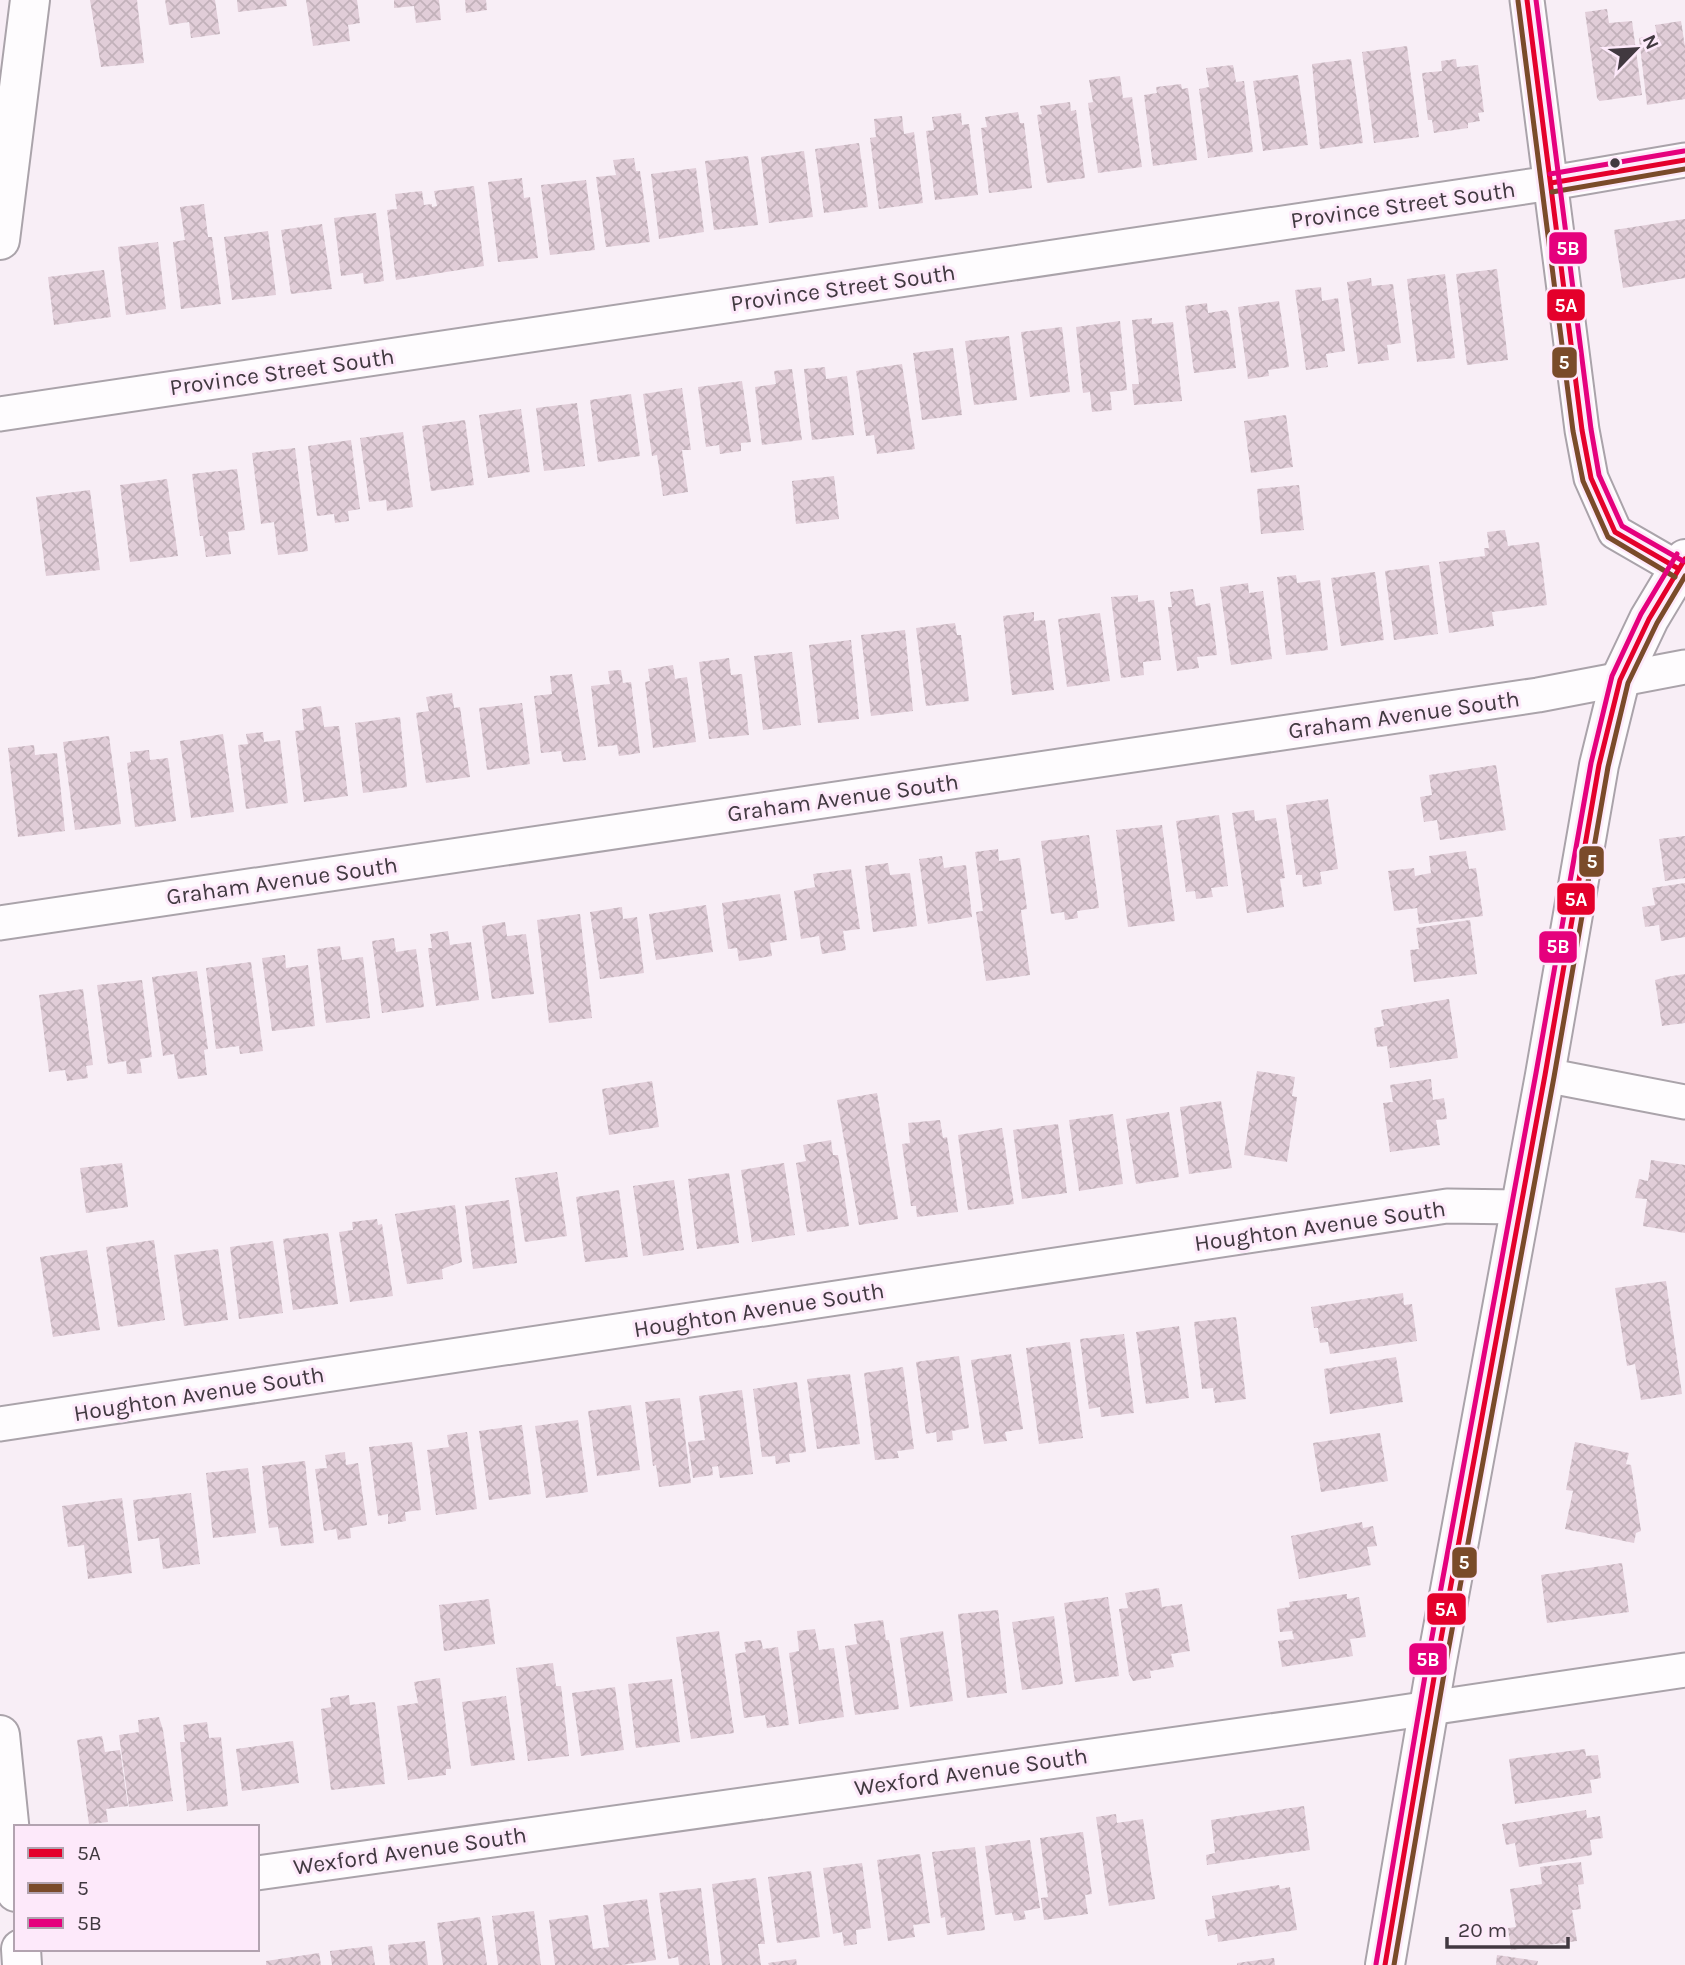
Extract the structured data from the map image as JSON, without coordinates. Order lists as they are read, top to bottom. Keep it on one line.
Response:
{"streets":{"street":["Province Street South","Graham Avenue South","Houghton Avenue South","Wexford Avenue South"]},"lines":["transit line 5A","transit line 5B","transit line 5"],"legend":["5A","5","5B"],"scale_bar":"20 m","north":"top right"}
